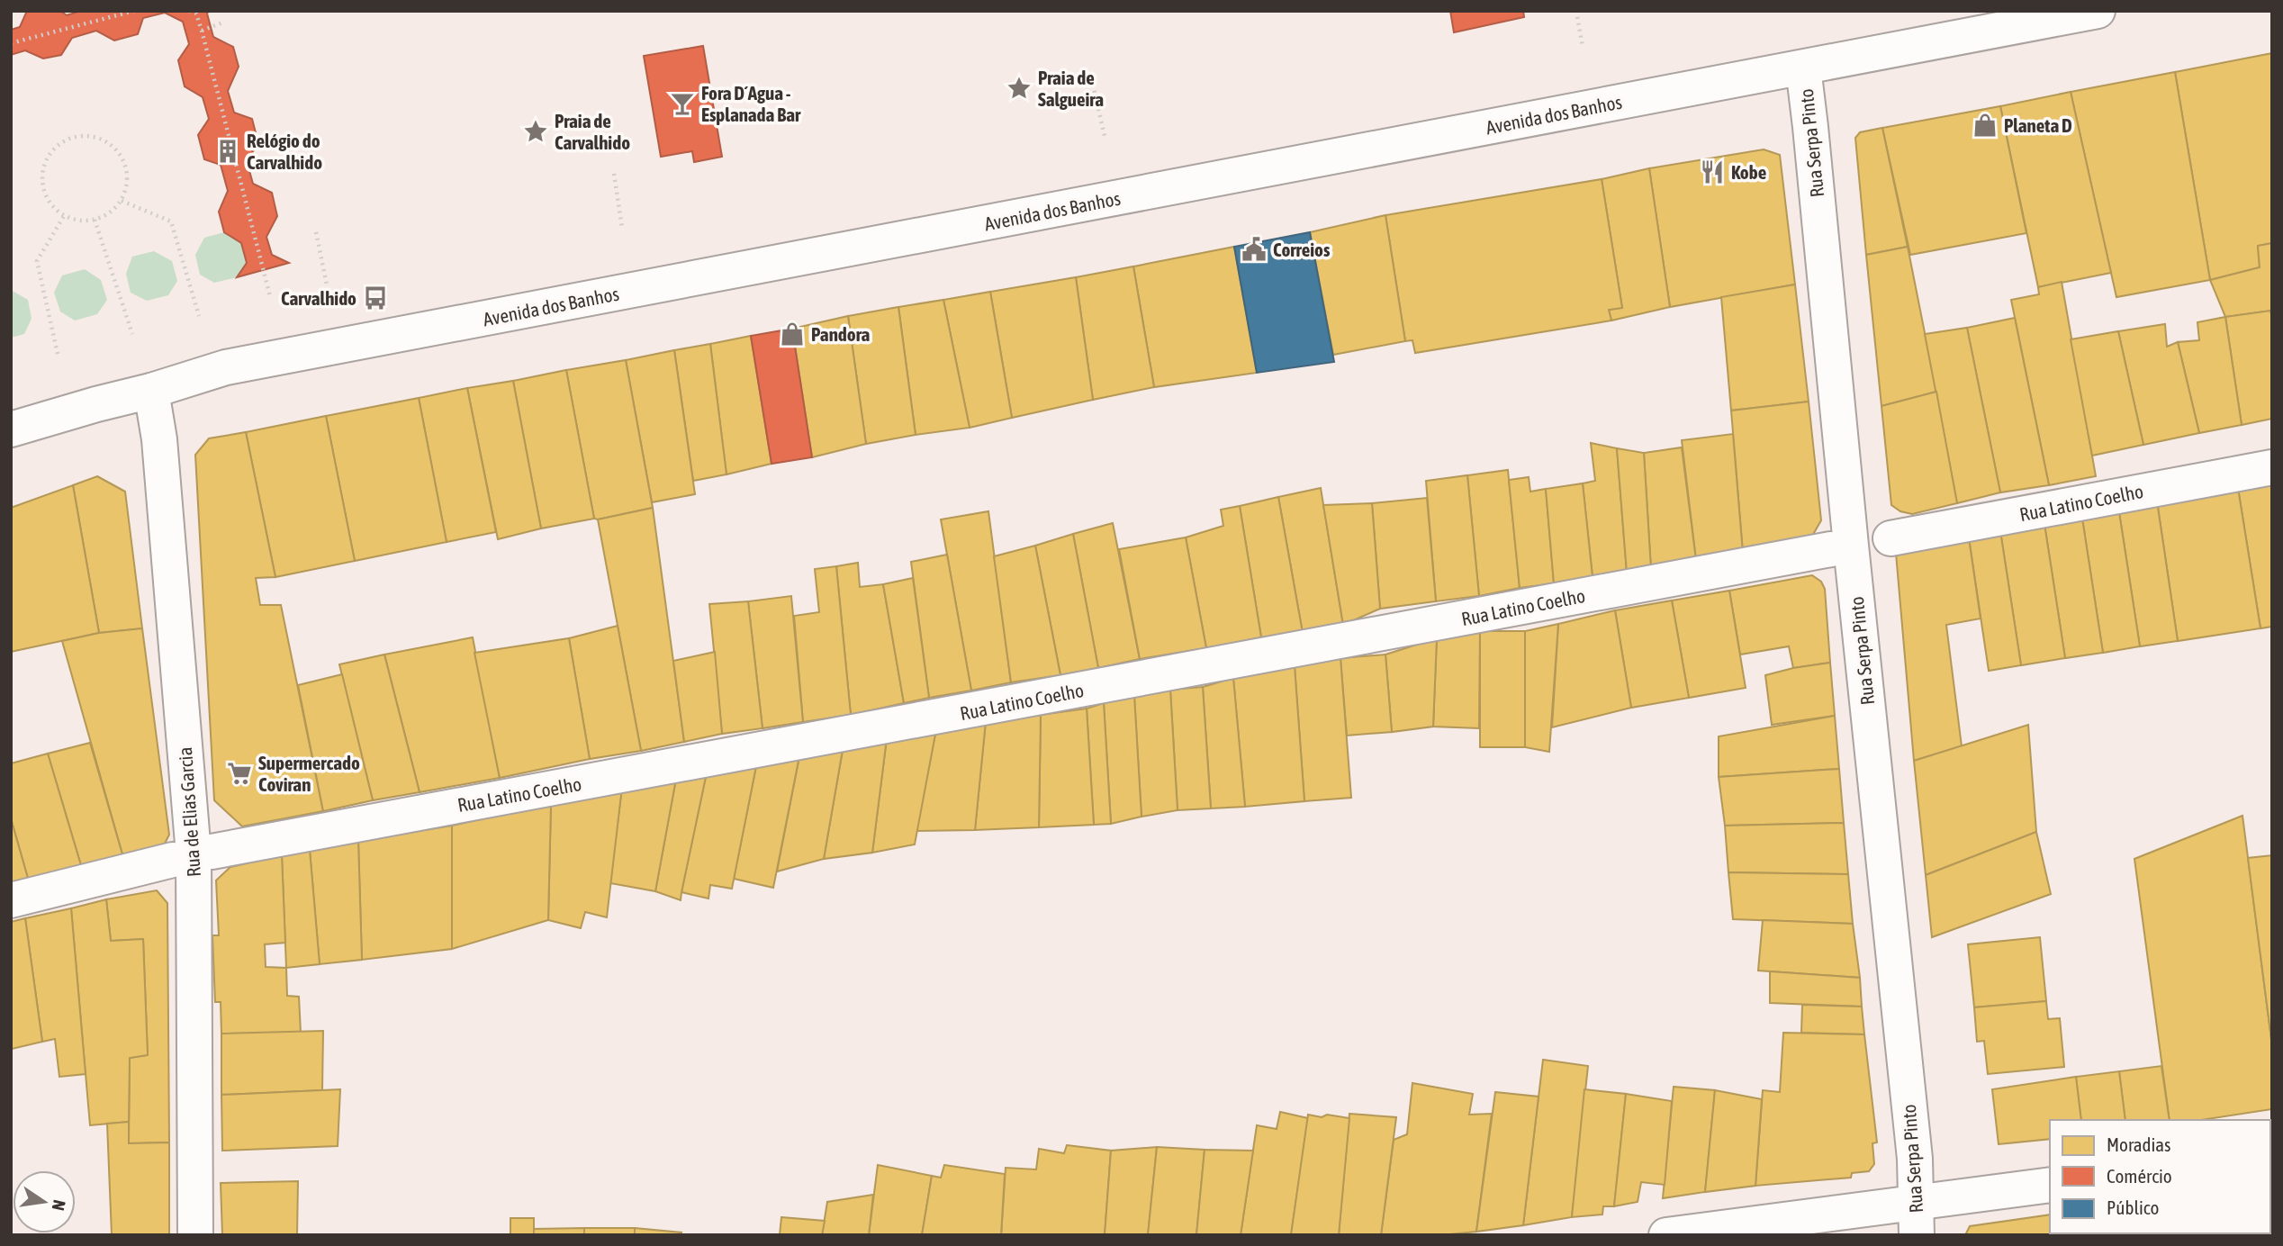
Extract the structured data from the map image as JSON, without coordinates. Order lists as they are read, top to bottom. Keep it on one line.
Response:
{"streets":{"street":["Avenida dos Banhos","Rua Serpa Pinto","Rua Latino Coelho","Rua de Elias Garcia"]},"crossings":[["Avenida dos Banhos","Rua Serpa Pinto"],["Avenida dos Banhos","Rua de Elias Garcia"]],"places":{"place":["Praia de Salgueira","Praia de Carvalhido"],"bar":["Fora D´Agua - Esplanada Bar"],"shop":["Planeta D","Pandora"],"building":["Relógio do Carvalhido"],"restaurant":["Kobe"],"public building":["Correios"],"bus stop":["Carvalhido"],"supermarket":["Supermercado Coviran"]},"legend":["Moradias","Comércio","Público"],"north":"right"}
